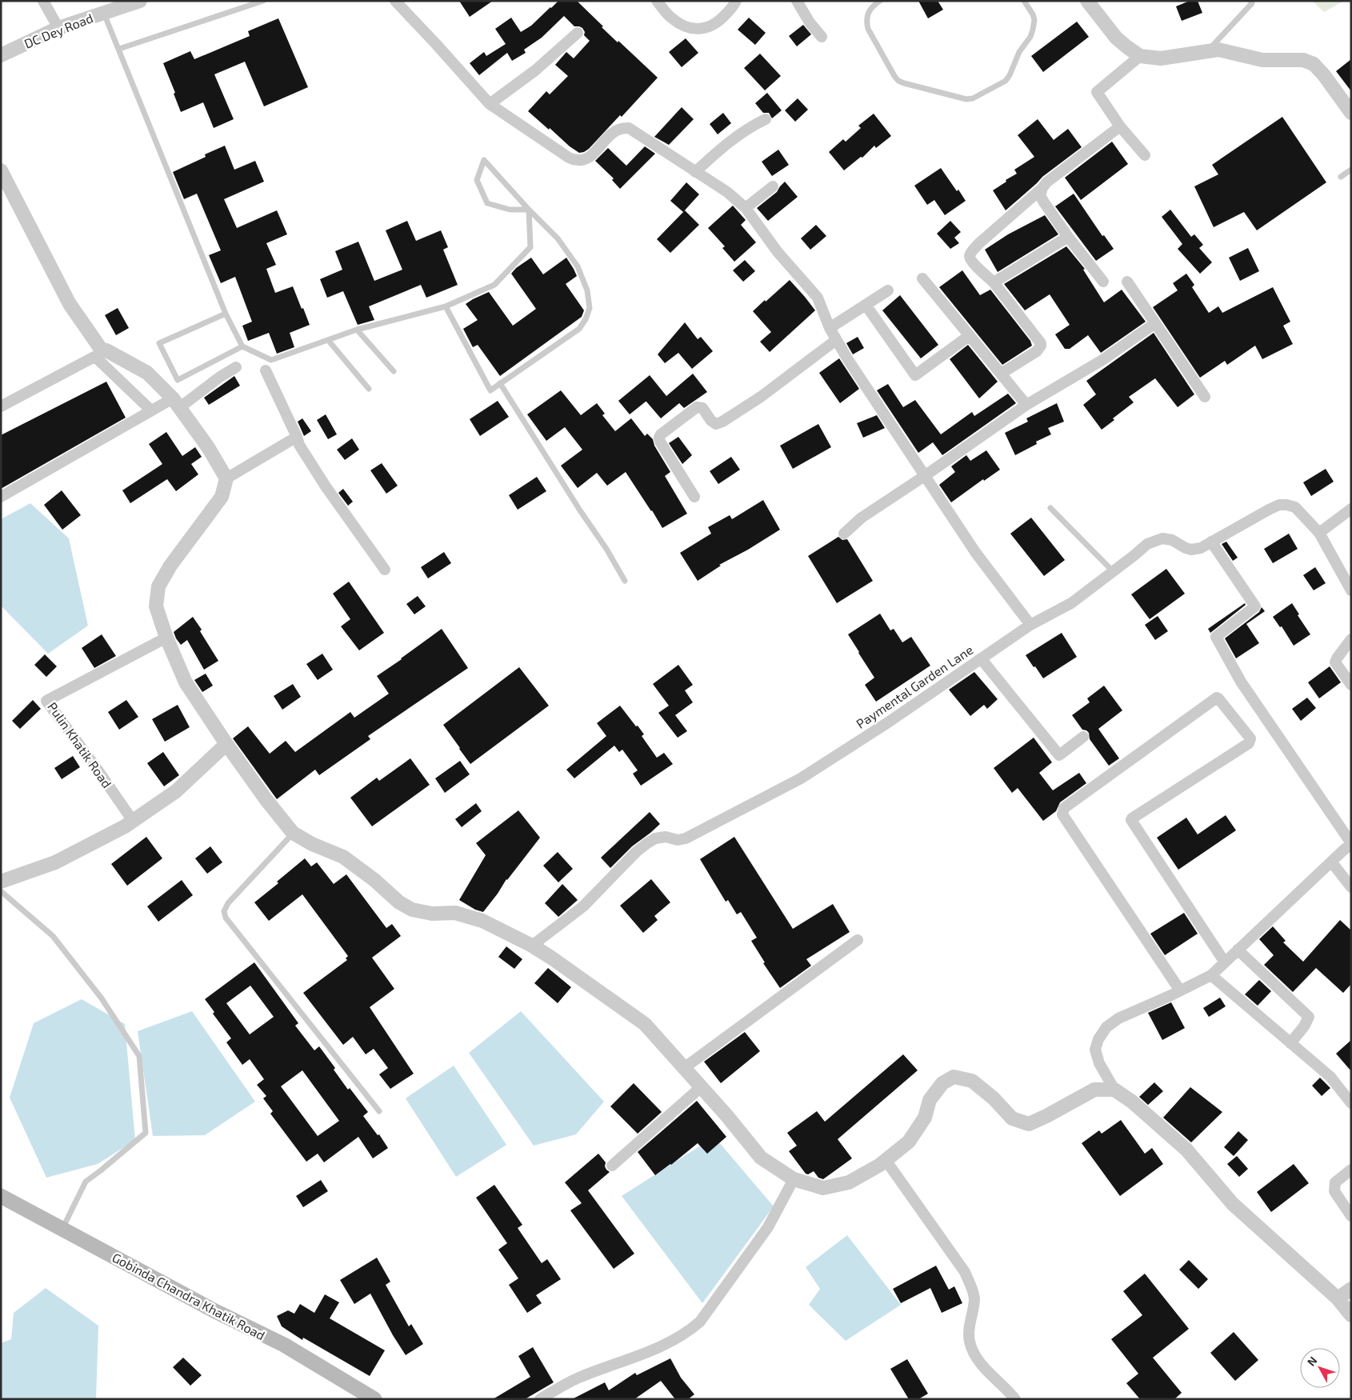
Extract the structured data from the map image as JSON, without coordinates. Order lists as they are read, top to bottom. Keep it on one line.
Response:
{"streets":{"main road":["Gobinda Chandra Khatik Road"],"street":["DC Dey Road","Paymental Garden Lane","Pulin Khatik Road"]},"north":"top left"}
